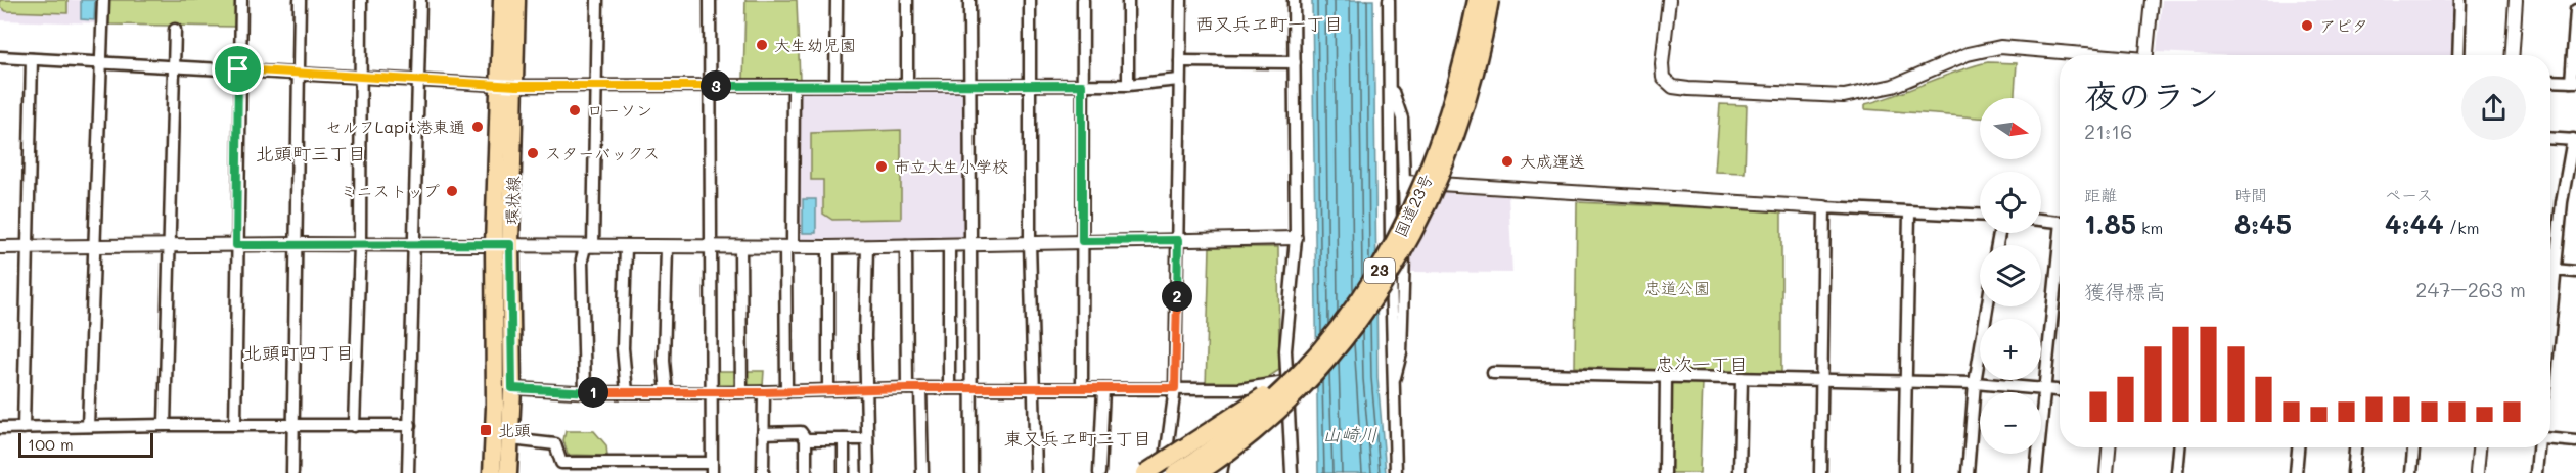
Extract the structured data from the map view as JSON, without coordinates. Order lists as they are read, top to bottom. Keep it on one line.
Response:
{"streets":{"main road":["環状線","国道23号","23"]},"districts":["西又兵ヱ町一丁目","北頭町三丁目","北頭町四丁目","忠次一丁目","東又兵ヱ町二丁目"],"water":["山崎川"],"parks":["忠道公園"],"places":{"other":["アピタ","大生幼児園","ローソン","セルフLapit港東通","スターバックス","大成運送","市立大生小学校","ミニストップ"],"transit":["北頭"]},"scale_bar":"100 m","north":"right","page":{"heading":["夜のラン","21:16"],"pins":["3","2","1"],"map_buttons":["+","−"],"stats":[["距離","1.85 km"],["時間","8:45"],["ペース","4:44 /km"]],"chart":["獲得標高","247–263 m"],"scale":"100 m"}}
